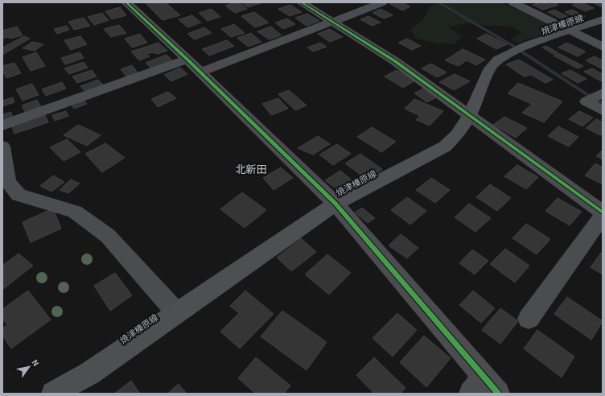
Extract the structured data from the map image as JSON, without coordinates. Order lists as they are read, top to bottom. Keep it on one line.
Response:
{"streets":{"main road":["焼津榛原線"]},"districts":["北新田"],"north":"top right"}
